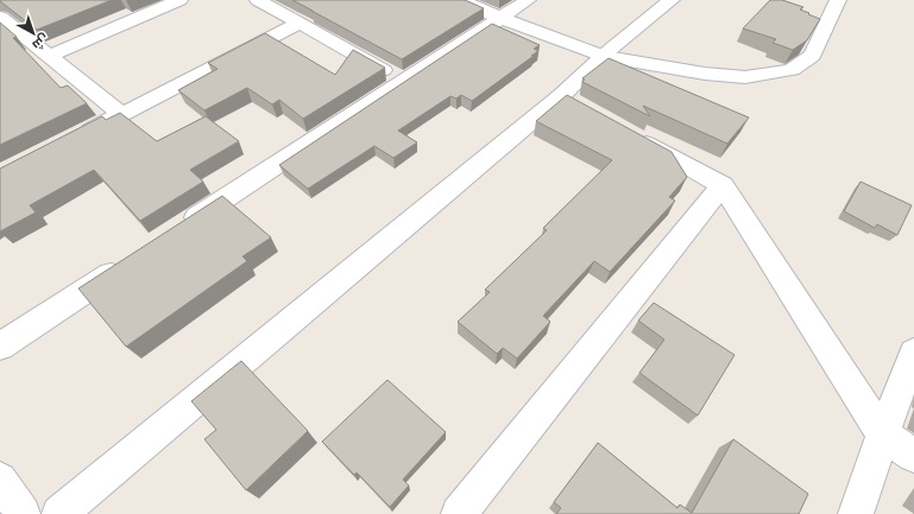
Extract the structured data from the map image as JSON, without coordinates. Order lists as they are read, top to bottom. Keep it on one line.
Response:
{"north":"bottom right"}
